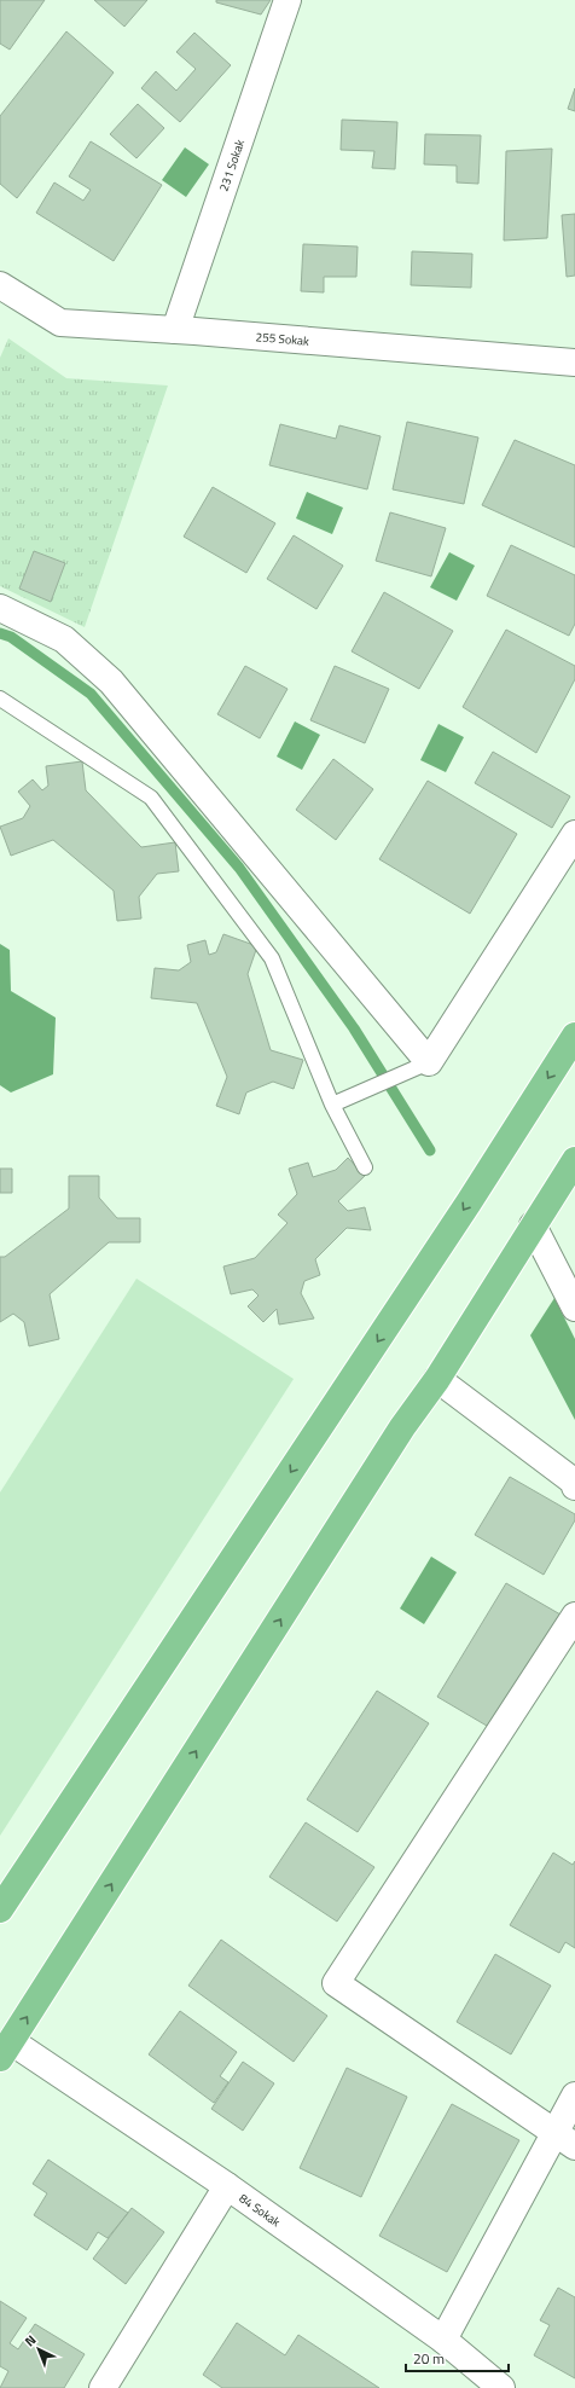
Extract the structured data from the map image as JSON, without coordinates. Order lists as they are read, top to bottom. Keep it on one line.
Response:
{"streets":{"street":["231 Sokak","255 Sokak","84 Sokak"]},"crossings":[["231 Sokak","255 Sokak"]],"scale_bar":"20 m","north":"top left"}
